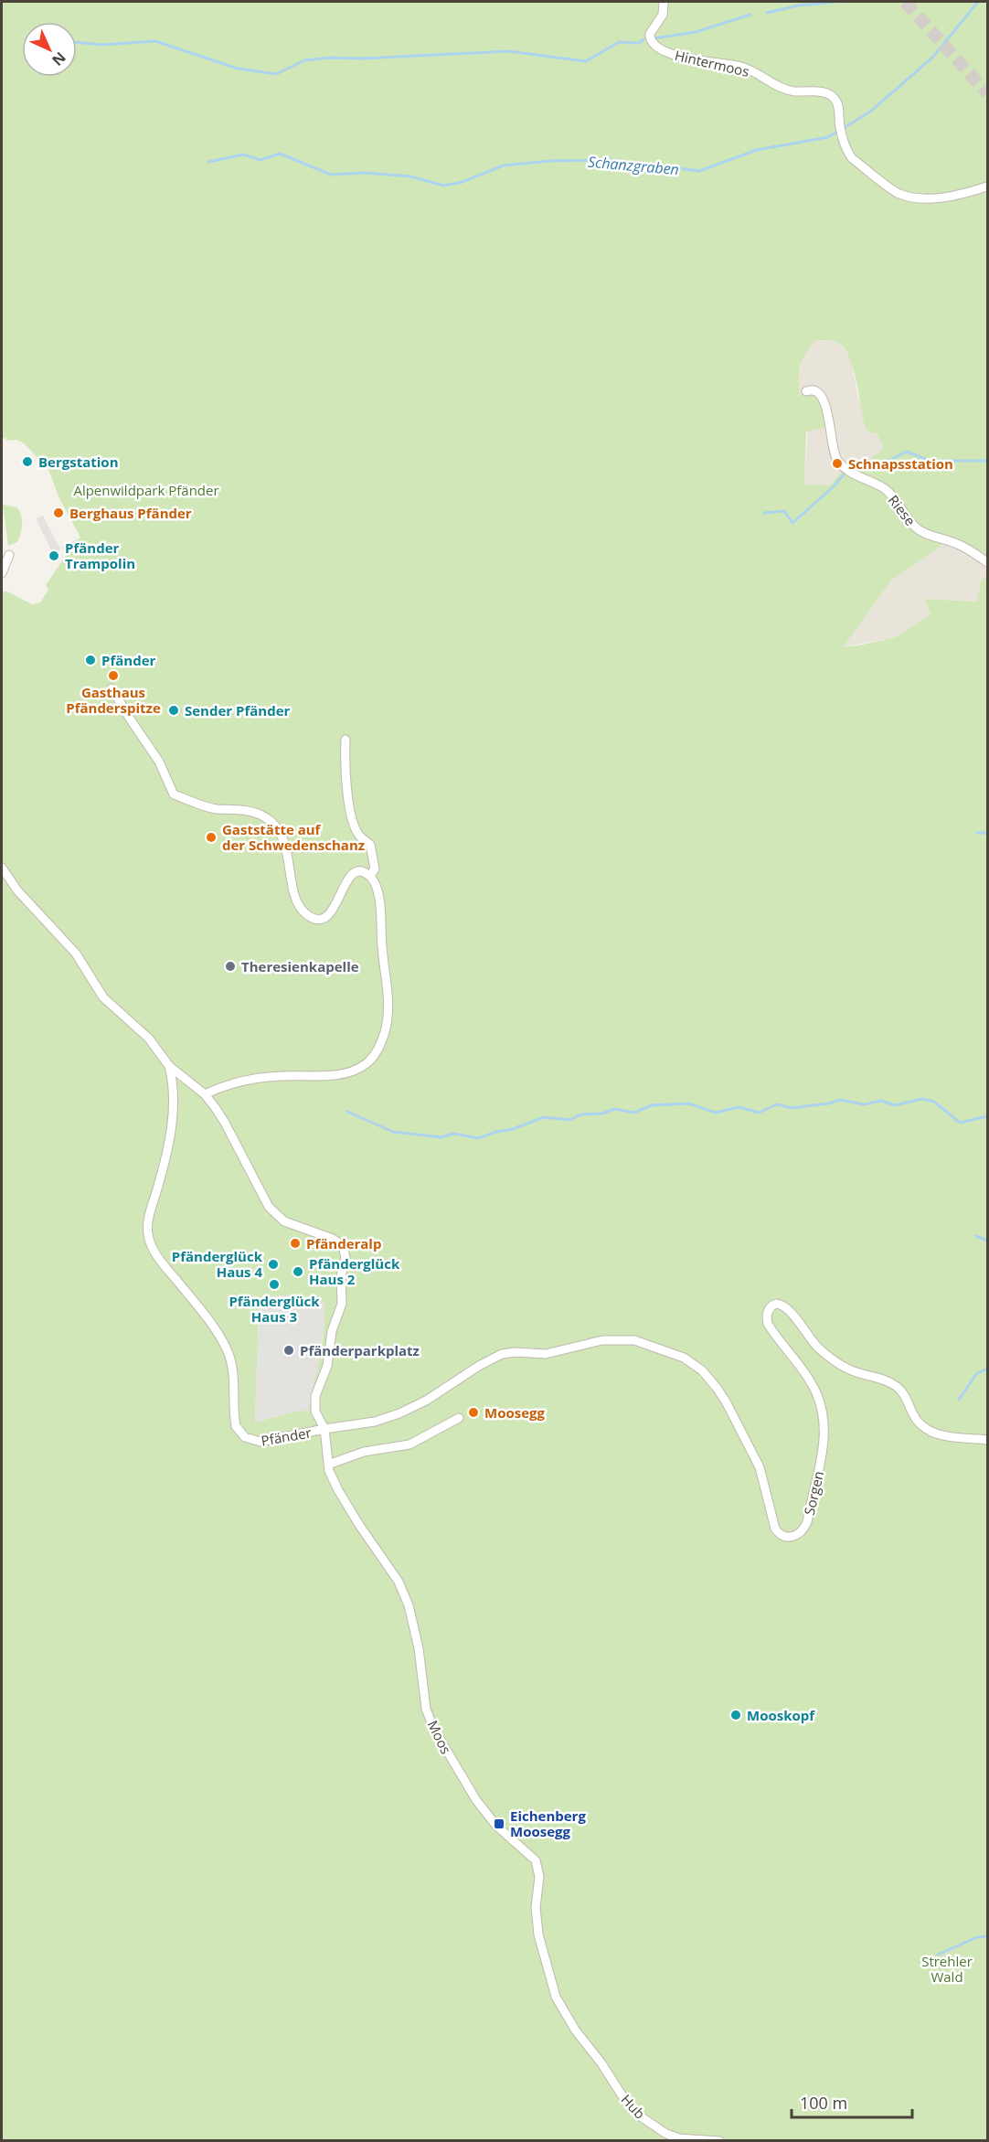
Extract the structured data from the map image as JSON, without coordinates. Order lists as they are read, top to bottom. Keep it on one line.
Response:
{"streets":{"street":["Hintermoos","Riese","Pfänder","Sorgen","Moos","Hub"]},"crossings":[["Pfänder","Sorgen"],["Pfänder","Moos"],["Sorgen","Moos"],["Moos","Hub"]],"water":["Schanzgraben"],"parks":["Alpenwildpark Pfänder","Strehler Wald"],"places":{"other":["Bergstation","Schnapsstation","Berghaus Pfänder","Pfänder Trampolin","Pfänder","Gasthaus Pfänderspitze","Sender Pfänder","Gaststätte auf der Schwedenschanz","Theresienkapelle","Pfänderalp","Pfänderglück Haus 4","Pfänderglück Haus 2","Pfänderglück Haus 3","Pfänderparkplatz","Moosegg","Mooskopf"],"transit":["Eichenberg Moosegg"]},"scale_bar":"100 m","north":"bottom right"}
